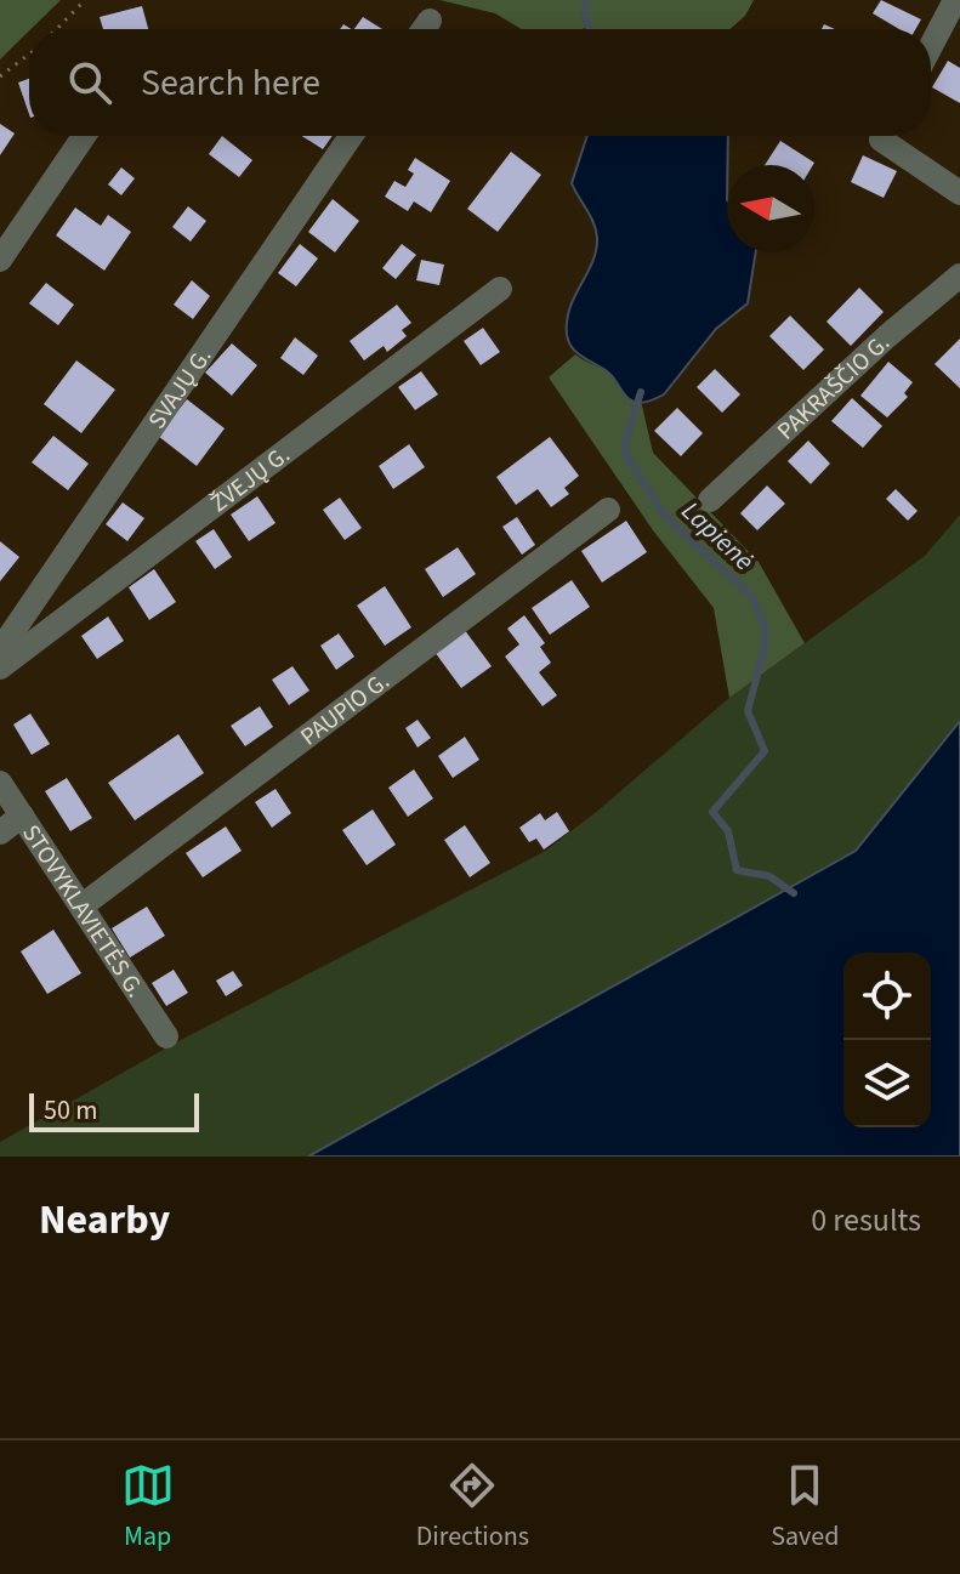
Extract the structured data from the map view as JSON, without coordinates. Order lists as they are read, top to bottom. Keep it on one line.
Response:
{"streets":{"street":["SVAJŲ G.","PAKRAŠČIO G.","ŽVEJŲ G.","PAUPIO G.","STOVYKLAVIETĖS G."]},"crossings":[["PAUPIO G.","STOVYKLAVIETĖS G."]],"water":["Lapienė"],"scale_bar":"50 m","north":"left","page":{"search":"Search here","scale":"50 m","heading":["Nearby","0 results"],"nav":["Map","Directions","Saved"]}}
